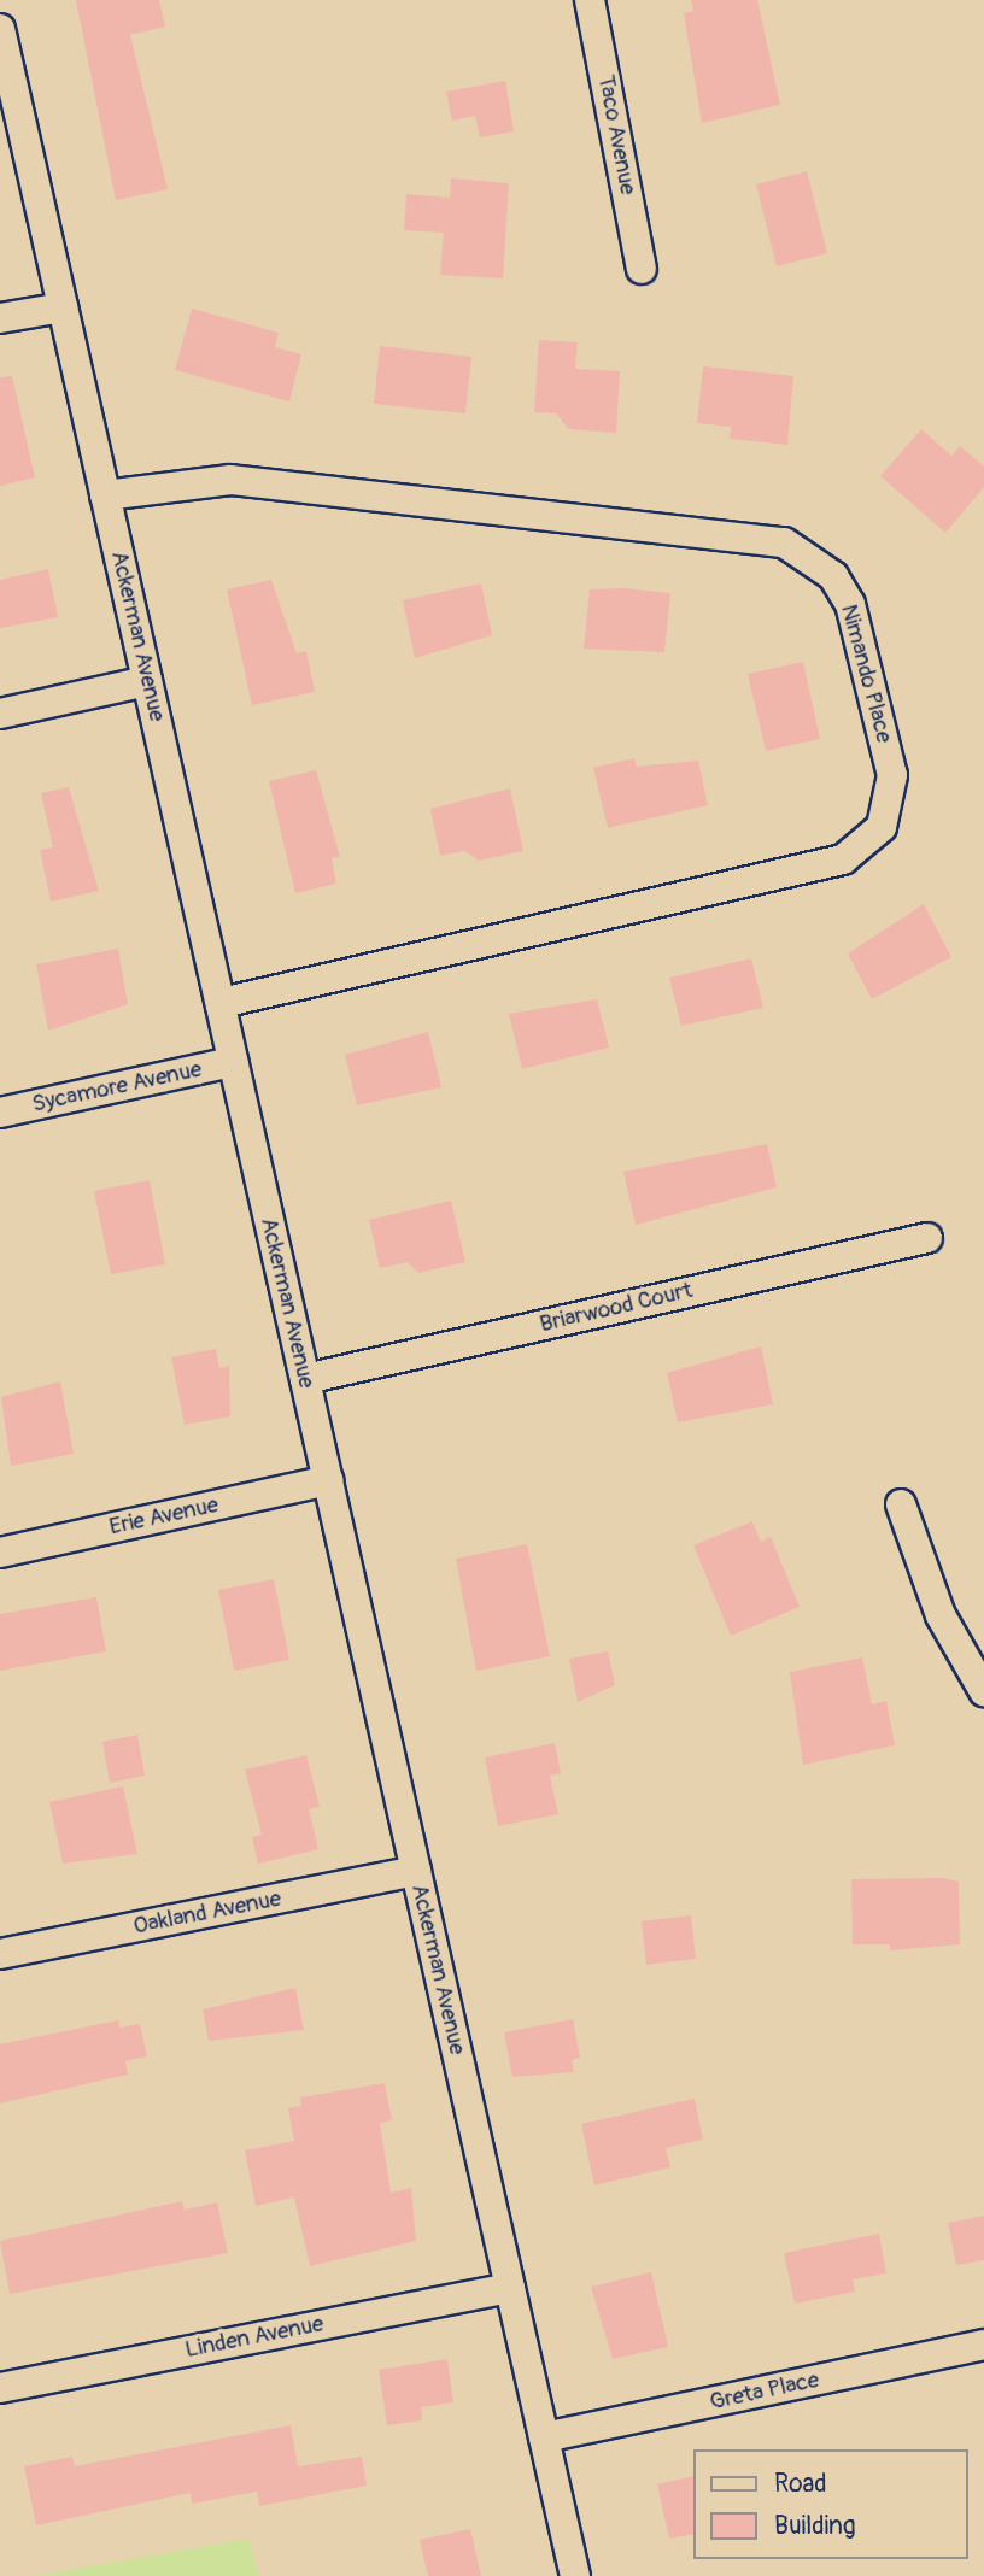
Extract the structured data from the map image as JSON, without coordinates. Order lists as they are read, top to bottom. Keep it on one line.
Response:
{"streets":{"street":["Taco Avenue","Ackerman Avenue","Nimando Place","Sycamore Avenue","Briarwood Court","Erie Avenue","Oakland Avenue","Linden Avenue","Greta Place"]},"crossings":[["Ackerman Avenue","Nimando Place"],["Ackerman Avenue","Sycamore Avenue"],["Ackerman Avenue","Briarwood Court"],["Ackerman Avenue","Erie Avenue"],["Ackerman Avenue","Oakland Avenue"],["Ackerman Avenue","Linden Avenue"],["Ackerman Avenue","Greta Place"]],"legend":["Road","Building"]}
